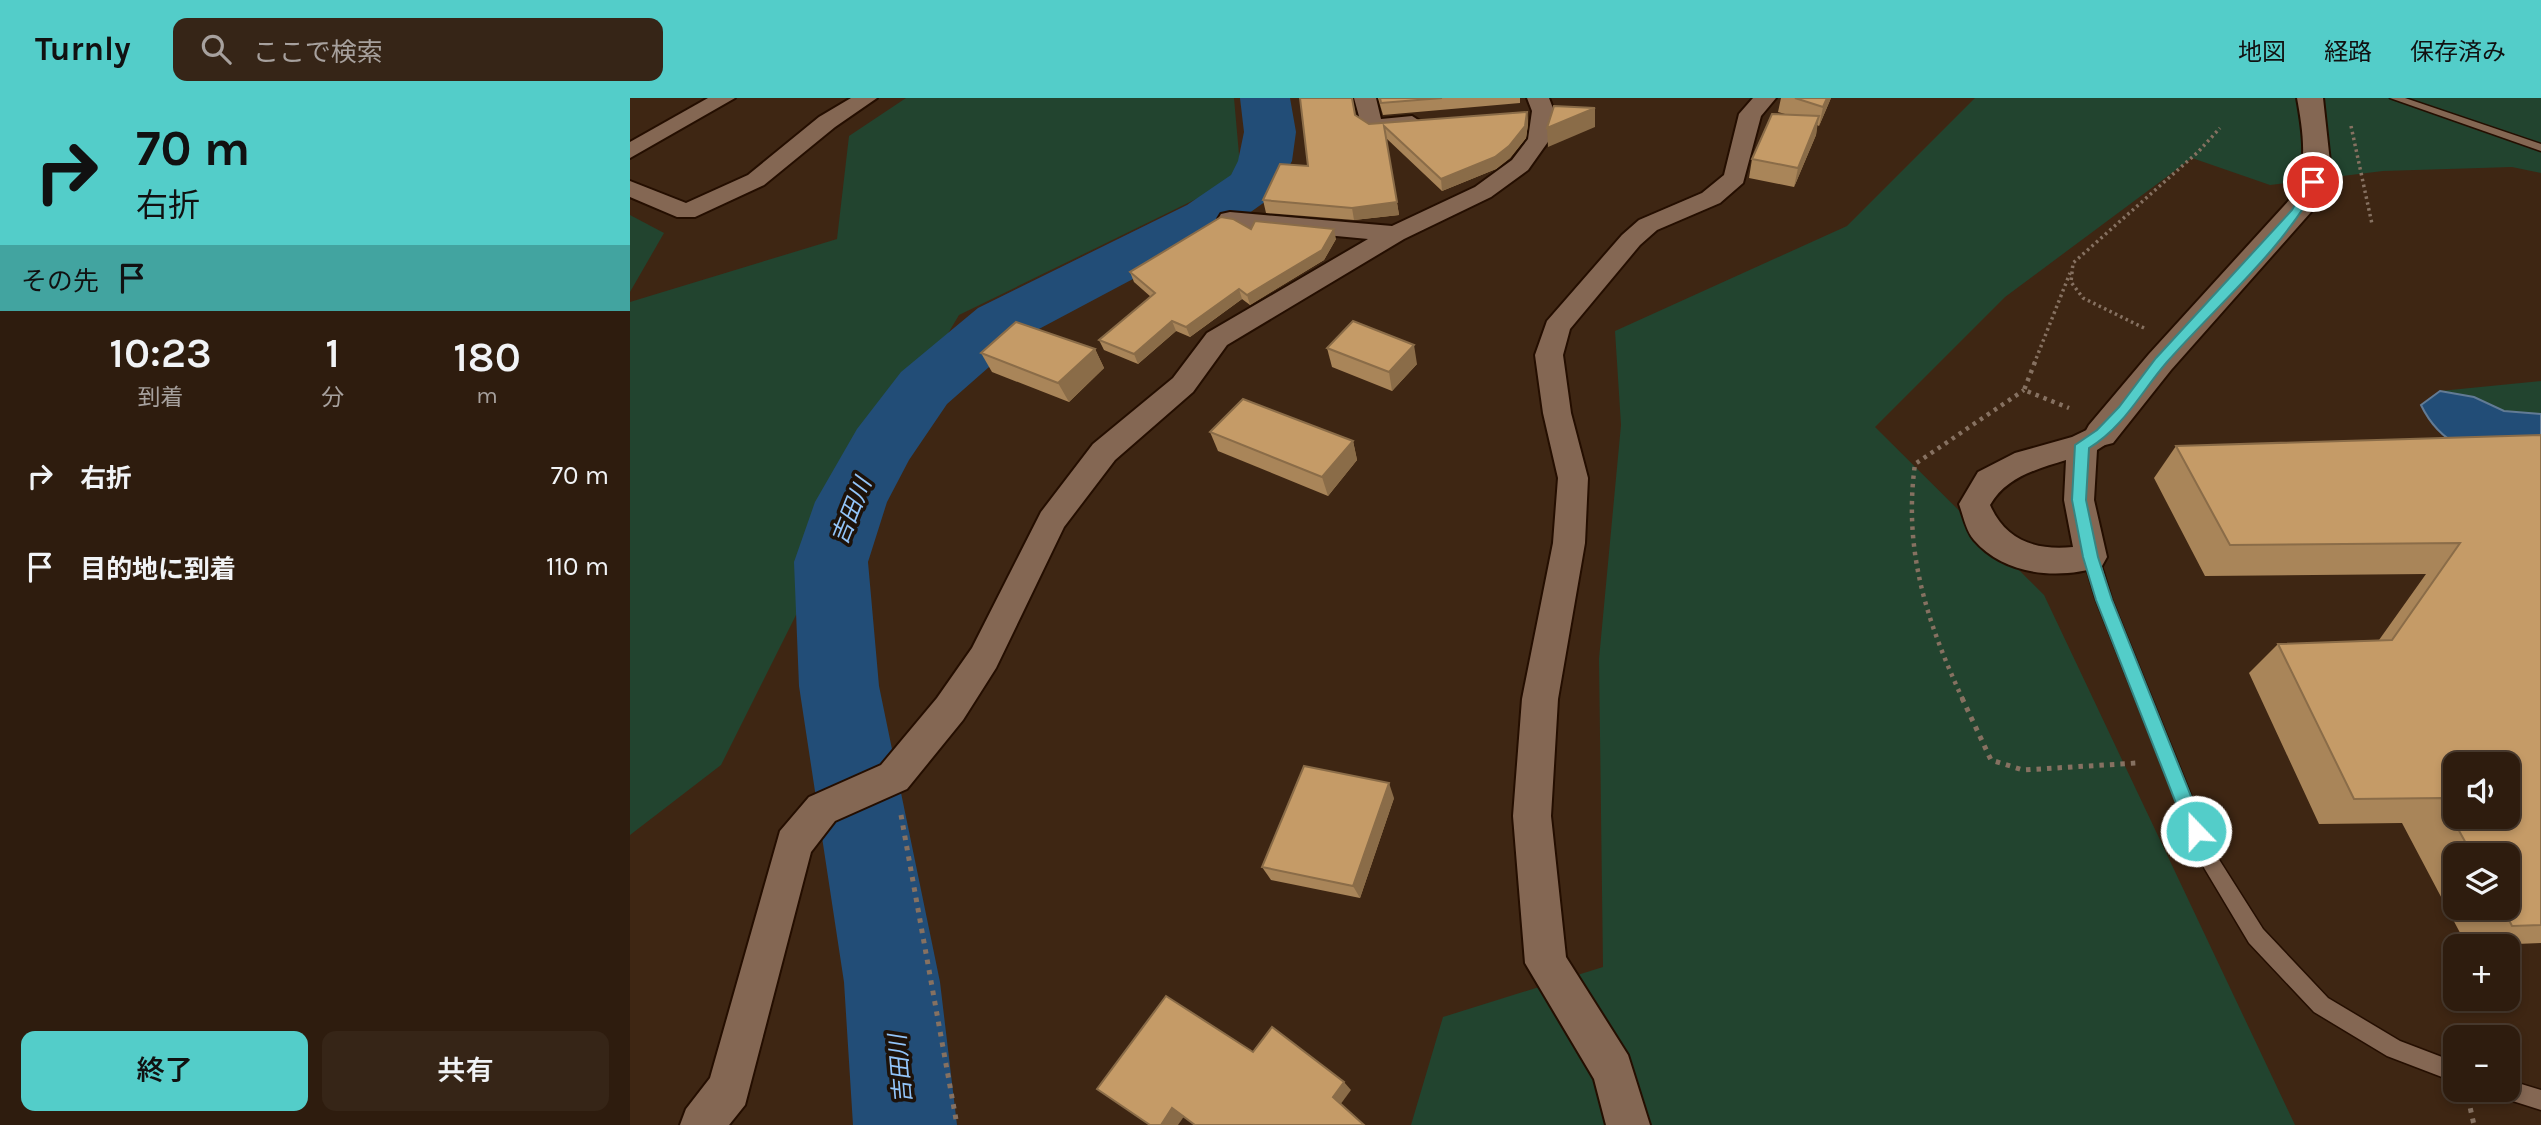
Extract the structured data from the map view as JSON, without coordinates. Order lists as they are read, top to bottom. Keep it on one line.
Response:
{"water":["吉田川"],"page":{"header":"Turnly","search":"ここで検索","nav":["地図","経路","保存済み"],"turn":["70 m","右折"],"then":"その先","eta":["10:23","到着","1","分","180","m"],"list":[{"name":"右折","value":"70 m"},{"name":"目的地に到着","value":"110 m"}],"map_buttons":["+","−"],"buttons":["終了","共有"]}}
